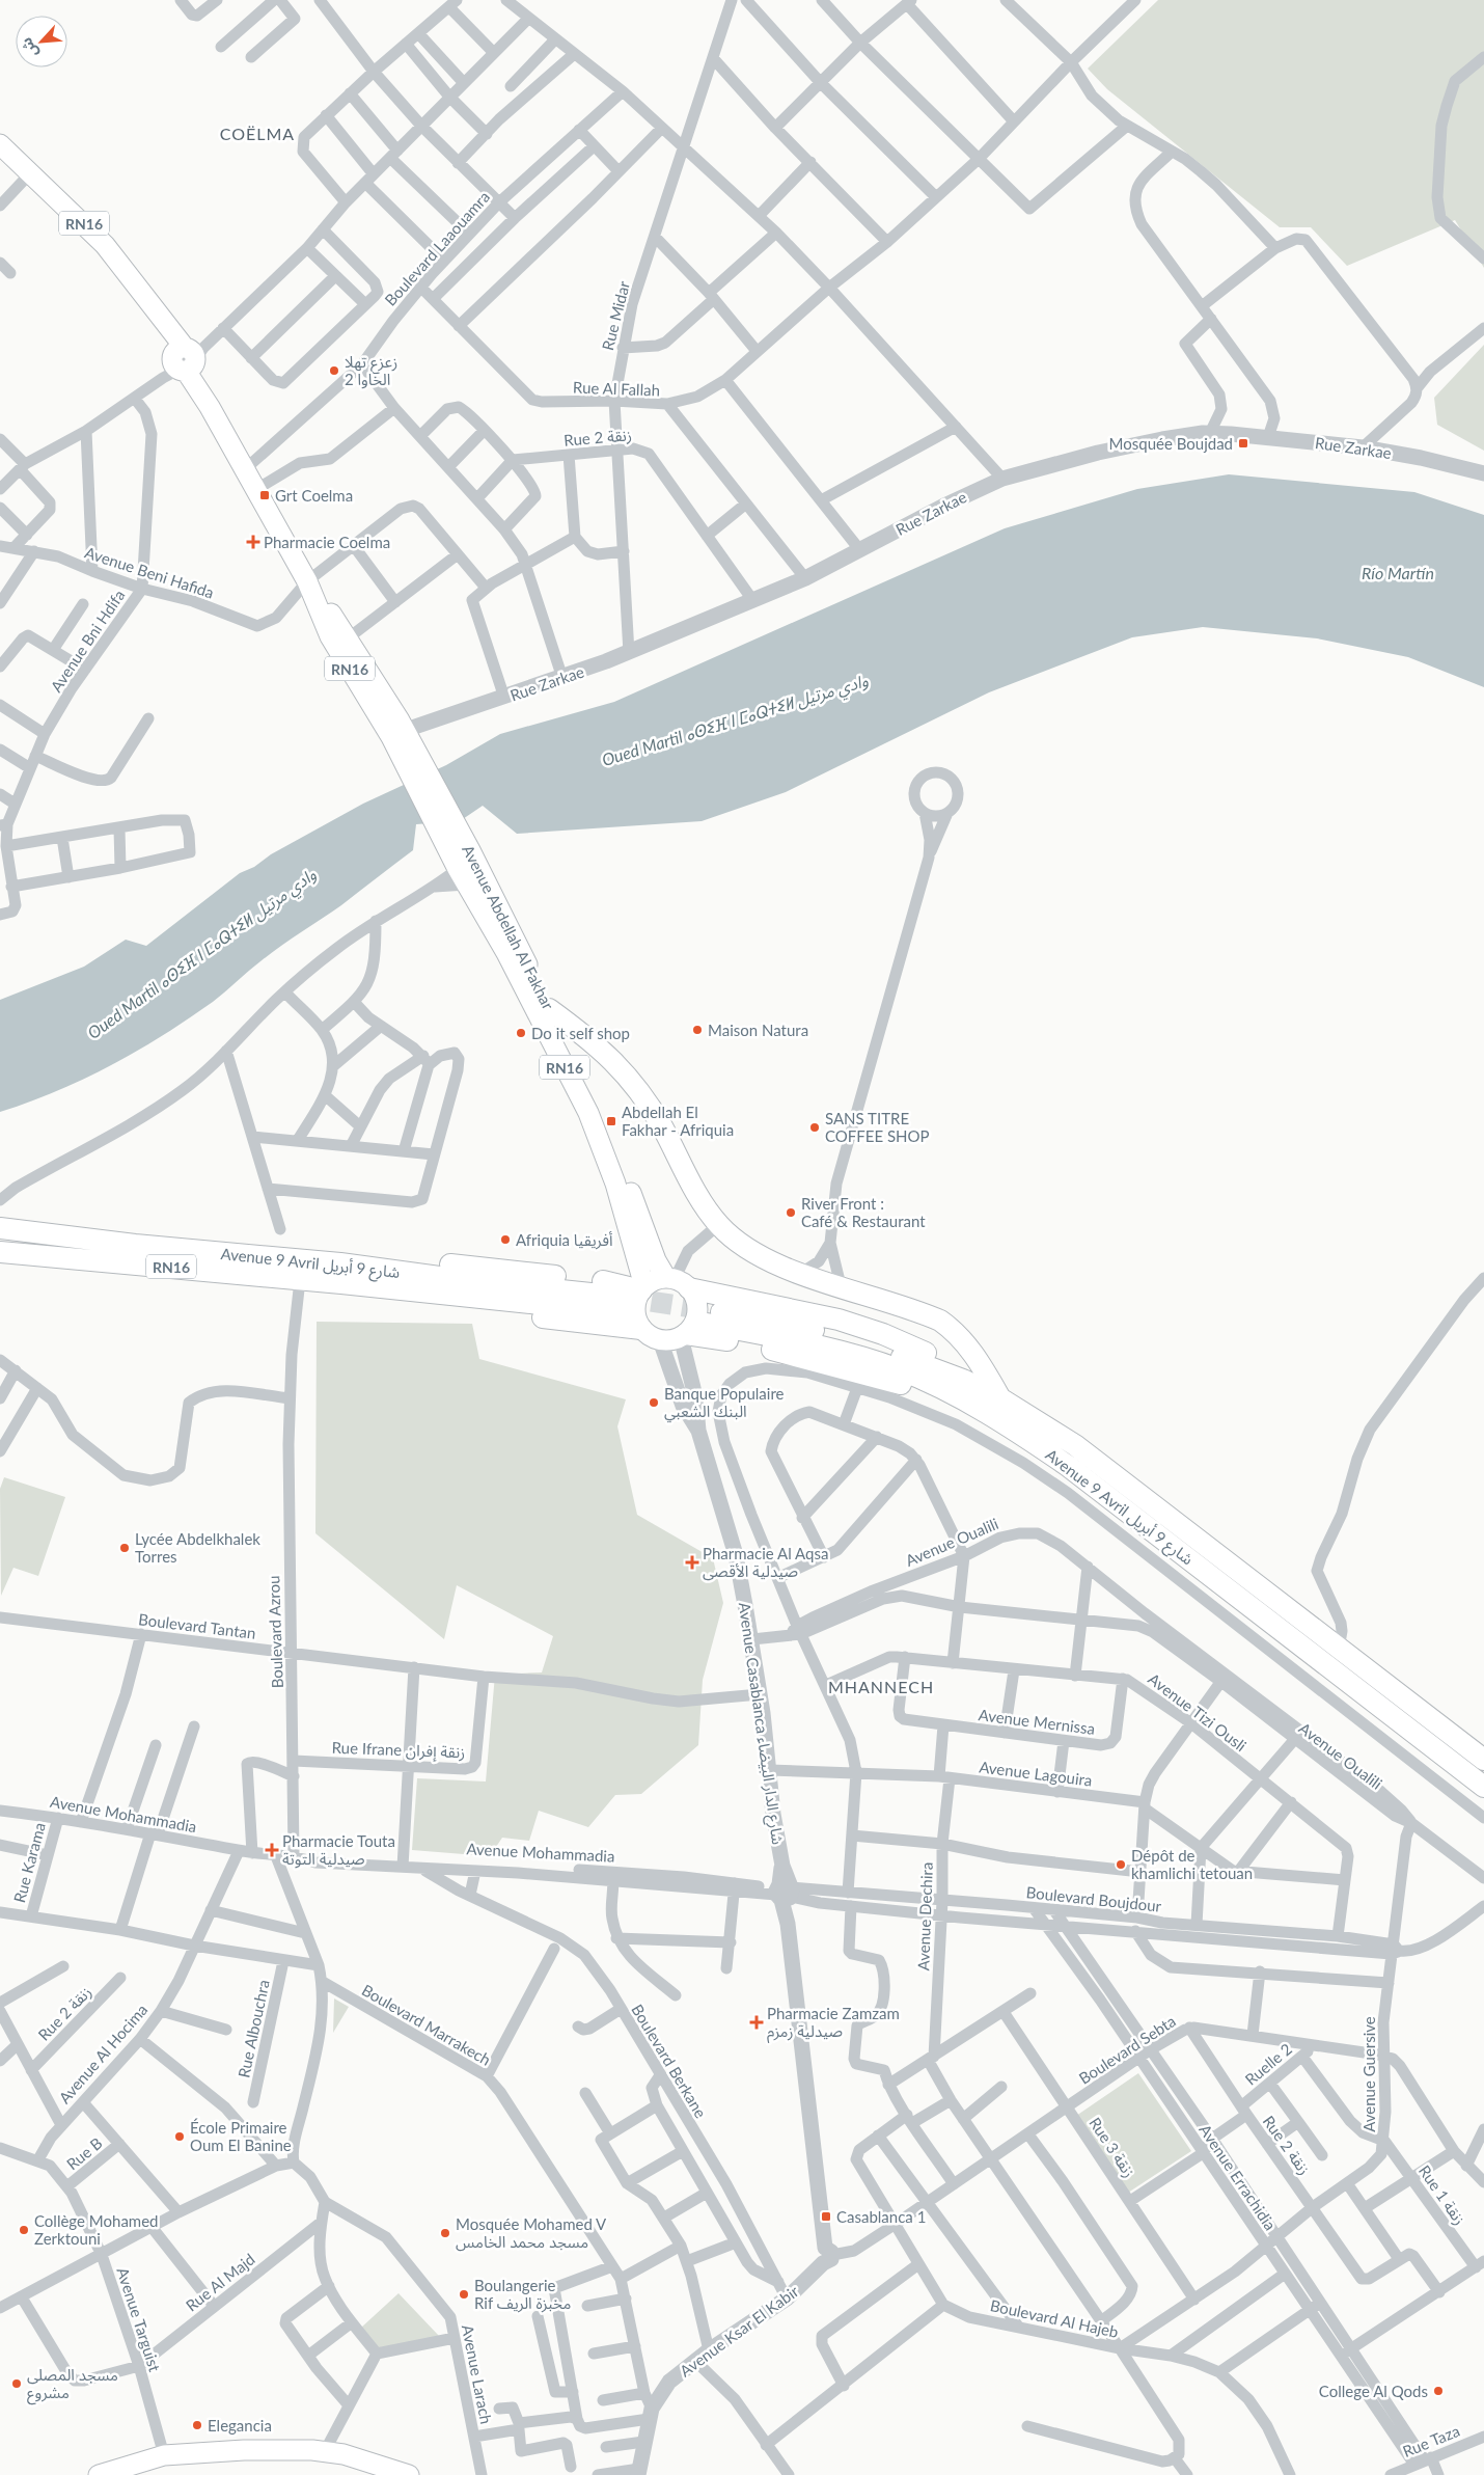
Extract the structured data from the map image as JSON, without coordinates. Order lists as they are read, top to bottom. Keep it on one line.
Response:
{"streets":{"highway":["RN16","Avenue 9 Avril شارع 9 أبريل"],"main road":["Avenue Abdellah Al Fakhar"],"street":["Boulevard Laaouamra","Rue Midar","Rue Al Fallah","Rue 2 زنقة","Rue Zarkae","Avenue Beni Hafida","Avenue Bni Hdifa","Avenue Oualili","Boulevard Tantan","Boulevard Azrou","Avenue Tizi Ousli","Avenue Mernissa","Avenue Casablanca شارع الدار البيضاء","Rue Ifrane زنقة إفران","Avenue Lagouira","Avenue Mohammadia","Rue Karama","Boulevard Boujdour","Avenue Dechira","Boulevard Marrakech","Rue Albouchra","Boulevard Sebta","Avenue Al Hocima","Boulevard Berkane","Ruelle 2","Avenue Guersive","Rue 3 زنقة","Rue B","Avenue Errachidia","Rue 1 زنقة","Rue Al Majd","Boulevard Al Hajeb","Avenue Targuist","Avenue Ksar El Kabir","Avenue Larach","Rue Taza"]},"crossings":[["RN16","Avenue Abdellah Al Fakhar"],["RN16","Avenue 9 Avril شارع 9 أبريل"],["RN16","Avenue Casablanca شارع الدار البيضاء"],["Boulevard Laaouamra","Rue Al Fallah"],["Boulevard Laaouamra","Avenue Abdellah Al Fakhar"],["Rue Midar","Rue Al Fallah"],["Rue Midar","Rue 2 زنقة"],["Rue Midar","Rue Zarkae"],["Rue Al Fallah","Rue Zarkae"],["Rue 2 زنقة","Rue Zarkae"],["Rue 2 زنقة","Boulevard Sebta"],["Rue 2 زنقة","Ruelle 2"],["Rue 2 زنقة","Avenue Guersive"],["Rue Zarkae","Avenue Abdellah Al Fakhar"],["Avenue Beni Hafida","Avenue Bni Hdifa"],["Avenue Beni Hafida","Avenue Abdellah Al Fakhar"],["Avenue Abdellah Al Fakhar","Avenue Casablanca شارع الدار البيضاء"],["Avenue 9 Avril شارع 9 أبريل","Boulevard Azrou"],["Avenue Oualili","Avenue Casablanca شارع الدار البيضاء"],["Avenue Oualili","Avenue Guersive"],["Boulevard Tantan","Boulevard Azrou"],["Boulevard Tantan","Avenue Casablanca شارع الدار البيضاء"],["Boulevard Tantan","Rue Ifrane زنقة إفران"],["Boulevard Azrou","Rue Ifrane زنقة إفران"],["Boulevard Azrou","Avenue Mohammadia"],["Avenue Tizi Ousli","Avenue Mernissa"],["Avenue Tizi Ousli","Boulevard Boujdour"],["Avenue Mernissa","Avenue Dechira"],["Avenue Casablanca شارع الدار البيضاء","Avenue Lagouira"],["Avenue Casablanca شارع الدار البيضاء","Avenue Mohammadia"],["Avenue Casablanca شارع الدار البيضاء","Boulevard Boujdour"],["Avenue Casablanca شارع الدار البيضاء","Boulevard Sebta"],["Avenue Casablanca شارع الدار البيضاء","Avenue Ksar El Kabir"],["Avenue Lagouira","Avenue Dechira"],["Avenue Mohammadia","Rue Karama"],["Avenue Mohammadia","Boulevard Boujdour"],["Avenue Mohammadia","Avenue Al Hocima"],["Avenue Mohammadia","Boulevard Berkane"],["Boulevard Boujdour","Avenue Dechira"],["Boulevard Boujdour","Avenue Guersive"],["Boulevard Boujdour","Avenue Errachidia"],["Boulevard Marrakech","Avenue Ksar El Kabir"],["Boulevard Sebta","Ruelle 2"],["Boulevard Sebta","Avenue Guersive"],["Boulevard Sebta","Rue 3 زنقة"],["Boulevard Sebta","Avenue Errachidia"],["Boulevard Sebta","Avenue Ksar El Kabir"],["Avenue Al Hocima","Avenue Targuist"],["Boulevard Berkane","Avenue Ksar El Kabir"],["Ruelle 2","Avenue Errachidia"],["Avenue Guersive","Rue 3 زنقة"],["Avenue Guersive","Avenue Errachidia"],["Avenue Guersive","Rue 1 زنقة"],["Avenue Guersive","Boulevard Al Hajeb"],["Rue B","Avenue Targuist"],["Avenue Errachidia","Rue Taza"],["Rue Al Majd","Avenue Targuist"]],"districts":["COËLMA","MHANNECH"],"water":["Río Martín","Oued Martil ⴰⵙⵉⴼ ⵏ ⵎⴰⵕⵜⵉⵍ وادي مرتيل"],"places":{"other":["زعزع تهلا الخاوا 2","Maison Natura","Do it self shop","SANS TITRE COFFEE SHOP","River Front : Café & Restaurant","Afriquia أفريقيا","Banque Populaire البنك الشعبي","Lycée Abdelkhalek Torres","Dépôt de khamlichi tetouan","École Primaire Oum El Banine","Collège Mohamed Zerktouni","Mosquée Mohamed V مسجد محمد الخامس","Boulangerie Rif مخبزة الريف","مسجد المصلى مشروع","College Al Qods","Elegancia"],"transit":["Mosquée Boujdad","Grt Coelma","Abdellah El Fakhar - Afriquia","Casablanca 1"],"health":["Pharmacie Coelma","Pharmacie Al Aqsa صيدلية الأقصى","Pharmacie Touta صيدلية التوتة","Pharmacie Zamzam صيدلية زمزم"]},"north":"bottom left"}
